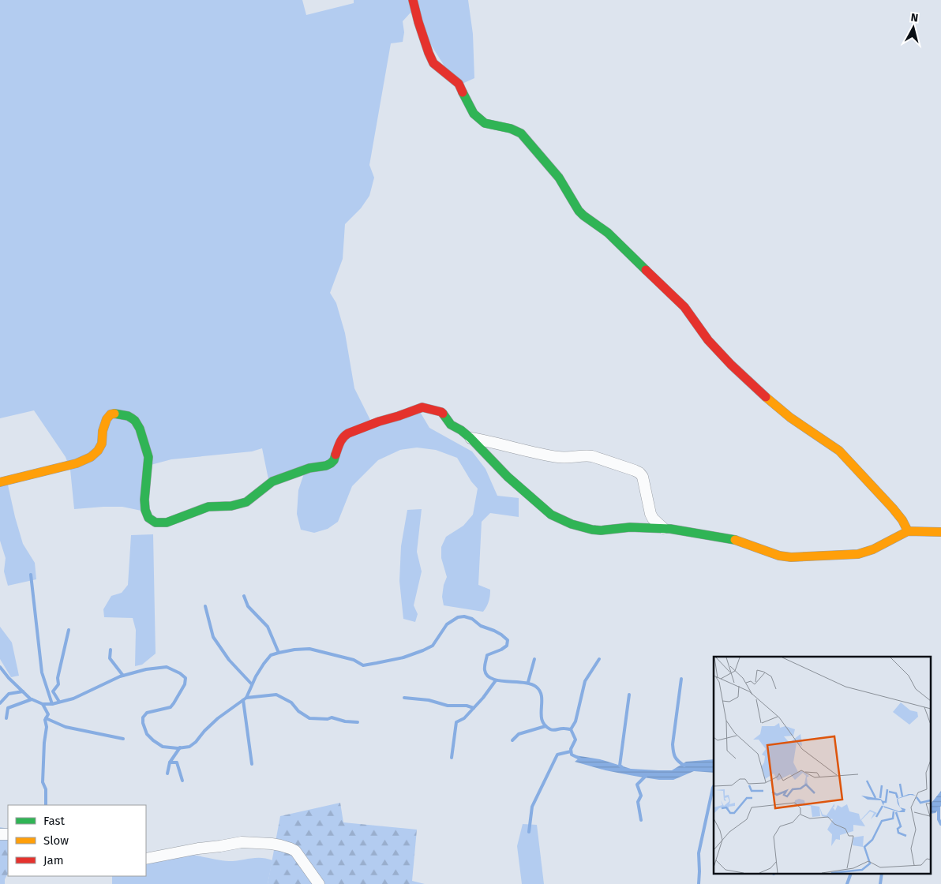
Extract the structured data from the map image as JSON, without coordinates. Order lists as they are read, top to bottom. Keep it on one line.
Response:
{"legend":["Fast","Slow","Jam"],"north":"top"}
